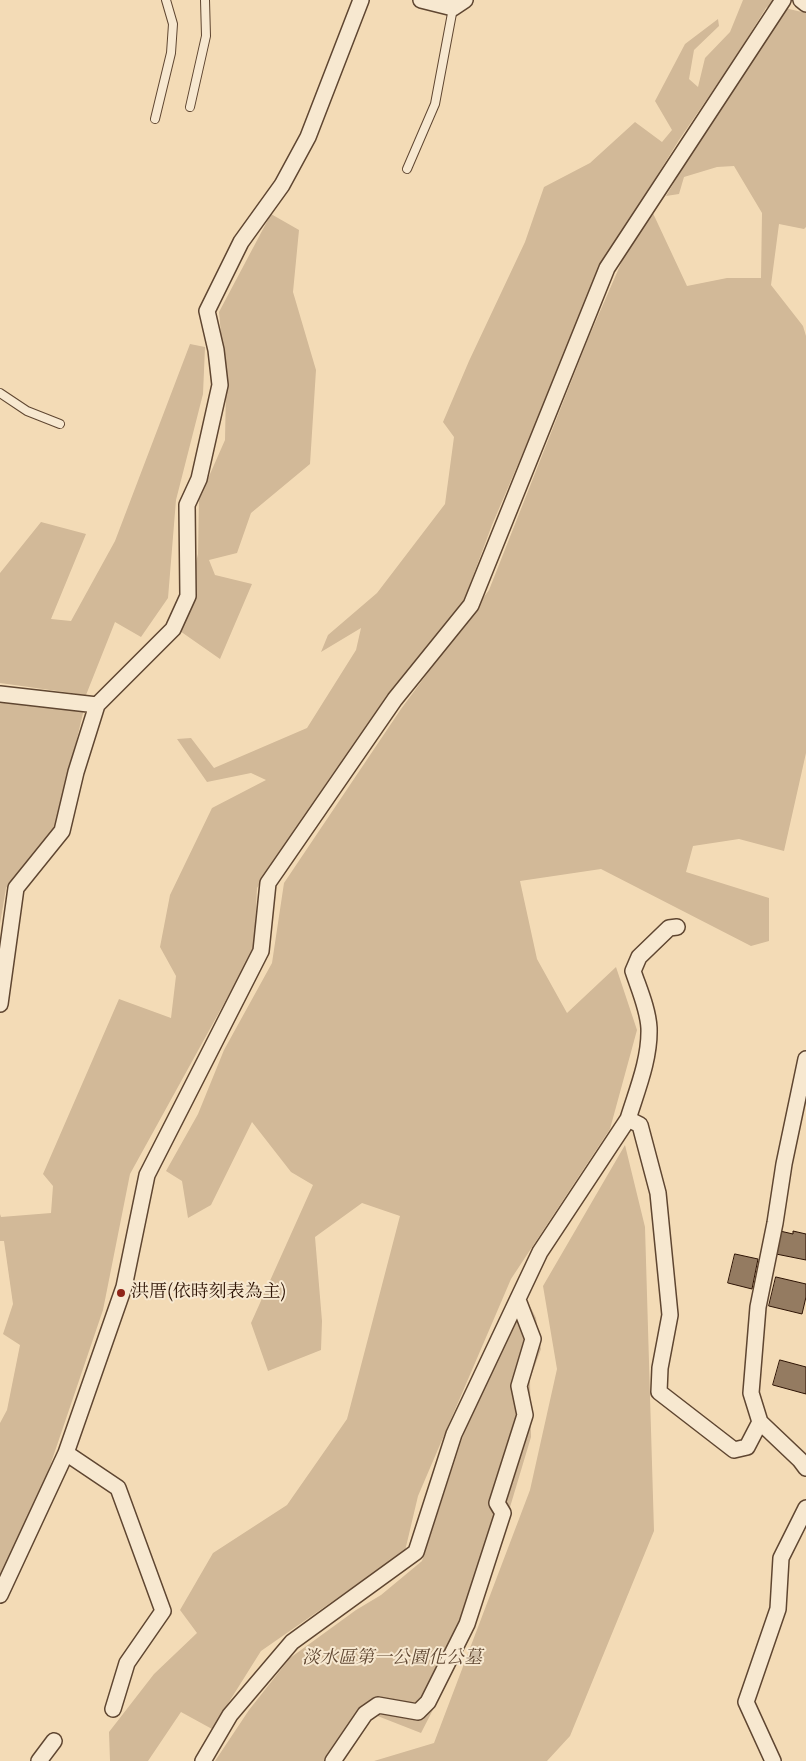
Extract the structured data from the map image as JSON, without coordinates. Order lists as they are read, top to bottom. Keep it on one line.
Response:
{"parks":["淡水區第一公園化公墓"],"places":["洪厝(依時刻表為主)"]}
